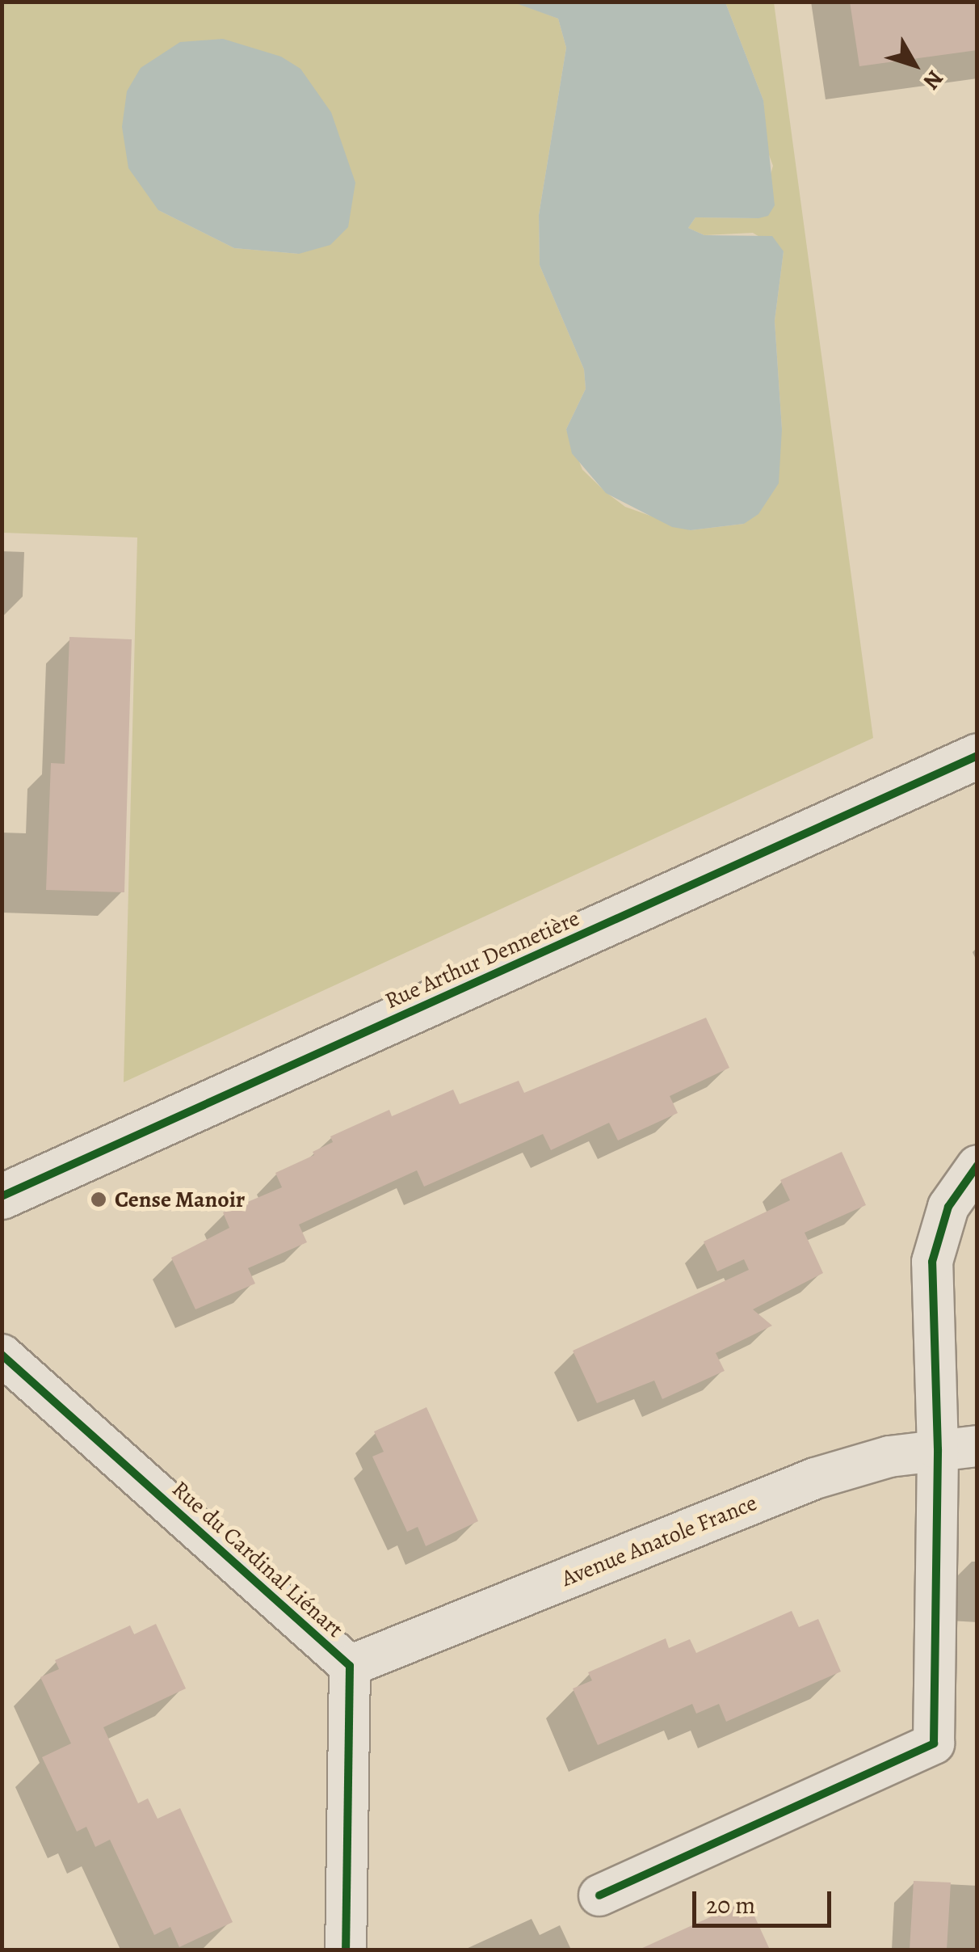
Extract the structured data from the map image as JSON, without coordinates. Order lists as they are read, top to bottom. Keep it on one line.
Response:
{"streets":{"street":["Rue Arthur Dennetière","Avenue Anatole France","Rue du Cardinal Liénart"]},"crossings":[["Avenue Anatole France","Rue du Cardinal Liénart"]],"places":["Cense Manoir"],"scale_bar":"20 m","north":"bottom right"}
